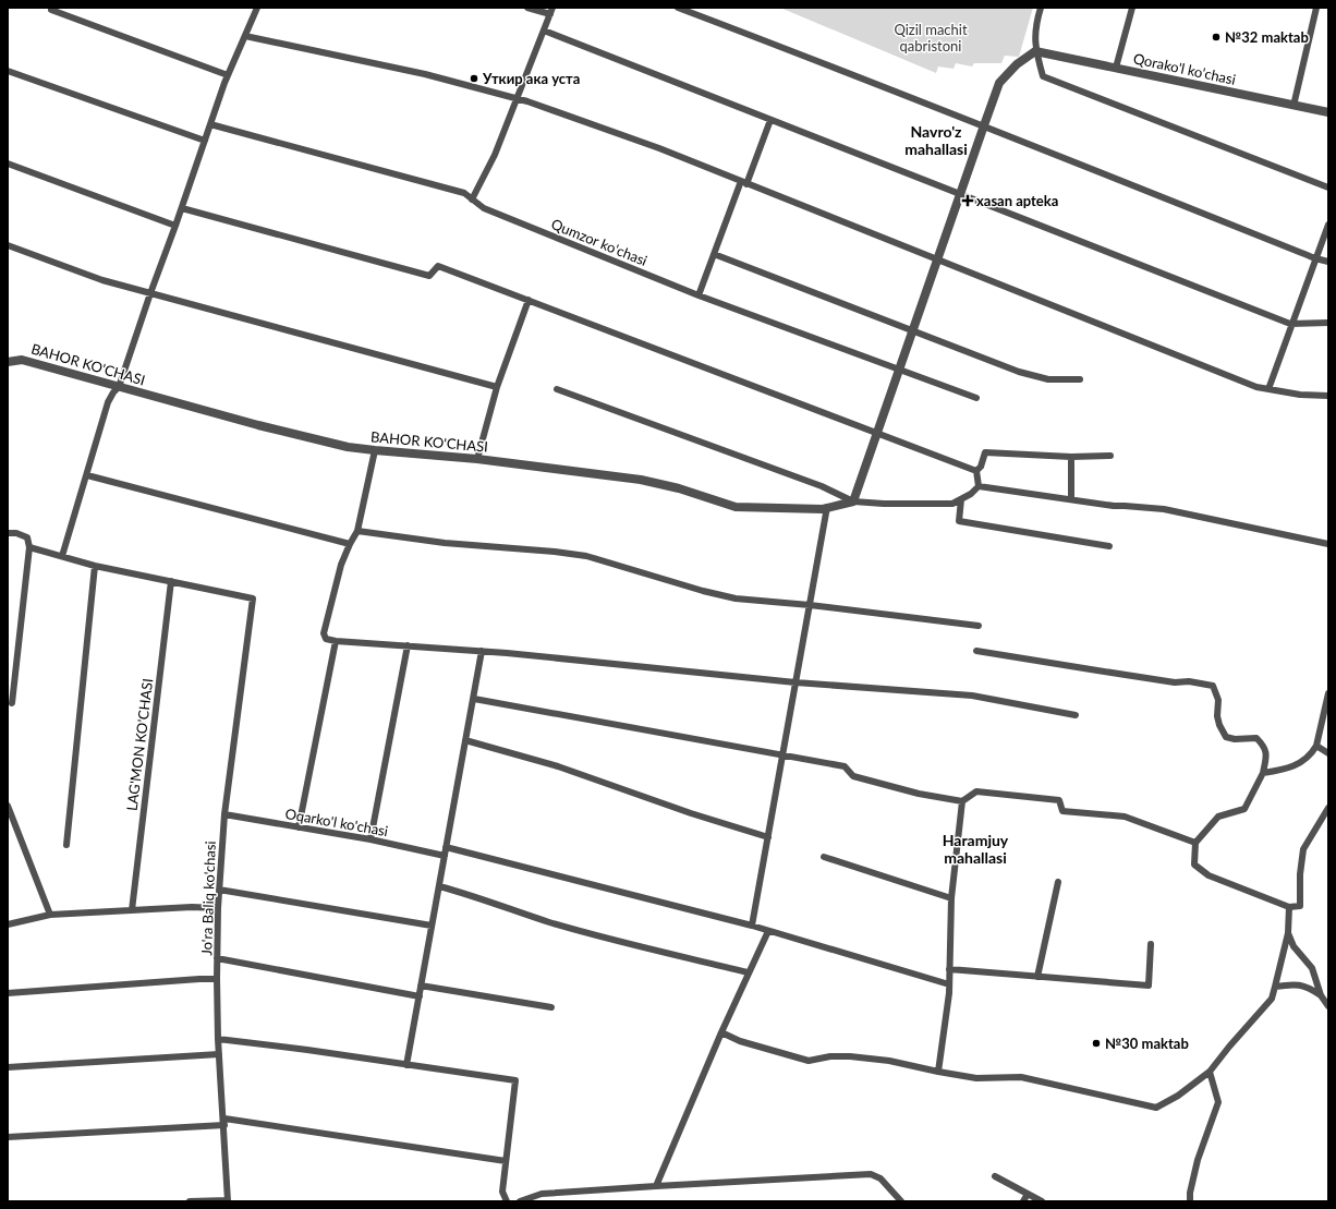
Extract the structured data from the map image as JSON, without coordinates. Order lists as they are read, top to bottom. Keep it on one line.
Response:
{"streets":{"street":["Qorako'l ko'chasi","Qumzor ko'chasi","BAHOR KO'CHASI","LAG'MON KO'CHASI","Oqarko'l ko'chasi","Jo'ra Baliq ko'chasi"]},"crossings":[["LAG'MON KO'CHASI","Jo'ra Baliq ko'chasi"],["Oqarko'l ko'chasi","Jo'ra Baliq ko'chasi"]],"districts":["Navro'z mahallasi","Haramjuy mahallasi"],"parks":["Qizil machit qabristoni"],"places":{"other":["№32 maktab","Уткир ака уста","№30 maktab"],"health":["xasan apteka"]}}
